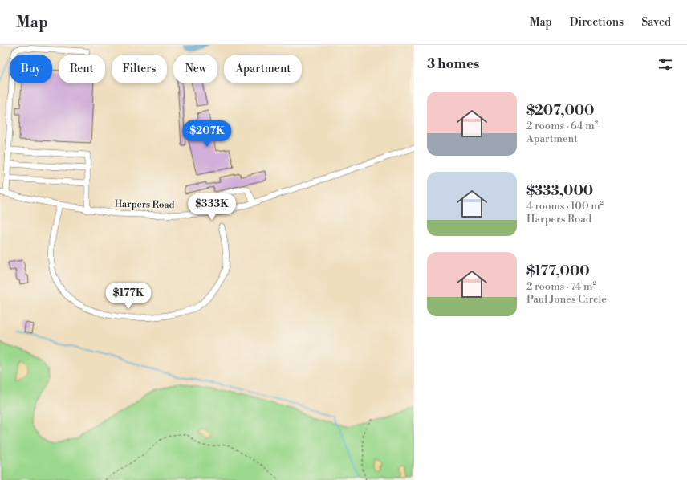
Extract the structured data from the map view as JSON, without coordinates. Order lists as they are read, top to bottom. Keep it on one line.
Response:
{"streets":{"street":["Harpers Road"]},"page":{"header":"Map","nav":["Map","Directions","Saved"],"heading":"3 homes","chip":["Buy","Rent","Filters","New","Apartment"],"list":[{"name":"$207,000","note":"2 rooms · 64 m² · Apartment"},{"name":"$333,000","note":"4 rooms · 100 m² · Harpers Road"},{"name":"$177,000","note":"2 rooms · 74 m² · Paul Jones Circle"}],"price":["$207K","$333K","$177K"]}}
